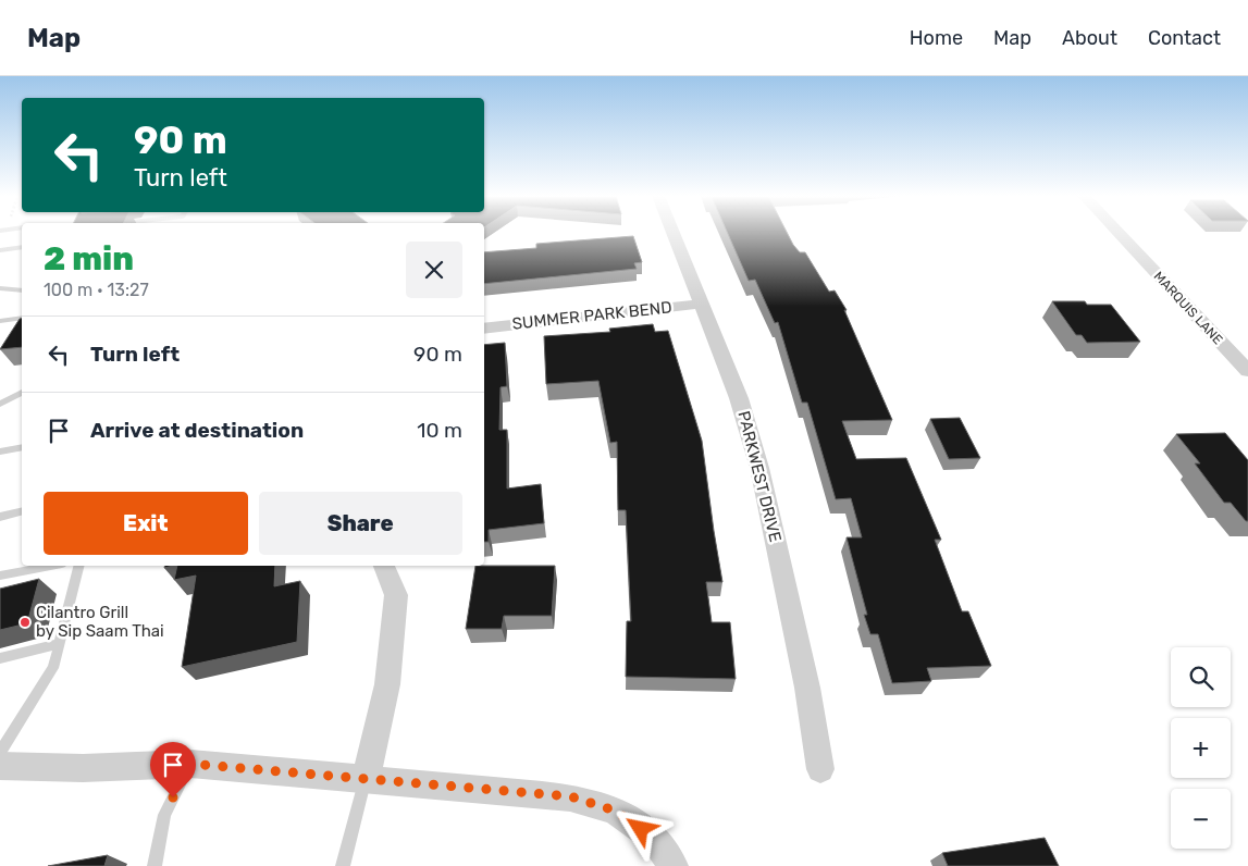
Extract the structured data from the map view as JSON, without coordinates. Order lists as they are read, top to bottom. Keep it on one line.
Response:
{"streets":{"street":["MARQUIS LANE","SUMMER PARK BEND","PARKWEST DRIVE"]},"crossings":[["SUMMER PARK BEND","PARKWEST DRIVE"]],"places":["Cilantro Grill by Sip Saam Thai"],"page":{"header":"Map","nav":["Home","Map","About","Contact"],"turn":["90 m","Turn left"],"heading":["2 min","100 m · 13:27"],"list":[{"name":"Turn left","value":"90 m"},{"name":"Arrive at destination","value":"10 m"}],"buttons":["Exit","Share"],"map_buttons":["+","−"]}}
